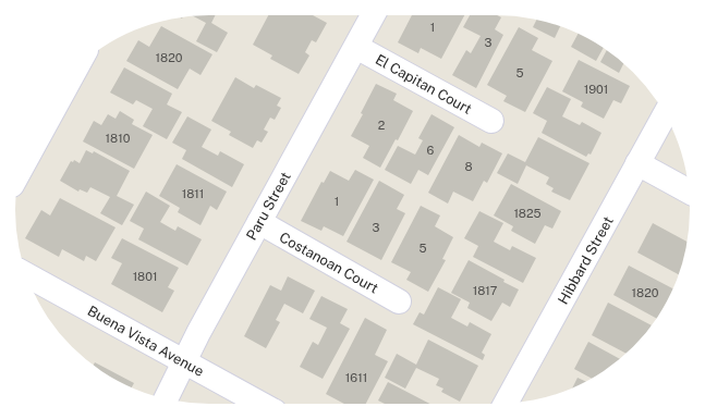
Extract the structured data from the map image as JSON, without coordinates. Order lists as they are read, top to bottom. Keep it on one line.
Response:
{"streets":{"street":["El Capitan Court","Paru Street","Hibbard Street","Costanoan Court","Buena Vista Avenue"]},"crossings":[["El Capitan Court","Paru Street"],["Paru Street","Costanoan Court"],["Paru Street","Buena Vista Avenue"]],"house_numbers":["1","3","1820","5","1901","2","1810","6","8","1811","1","1825","3","5","1801","1817","1820","1611"]}
